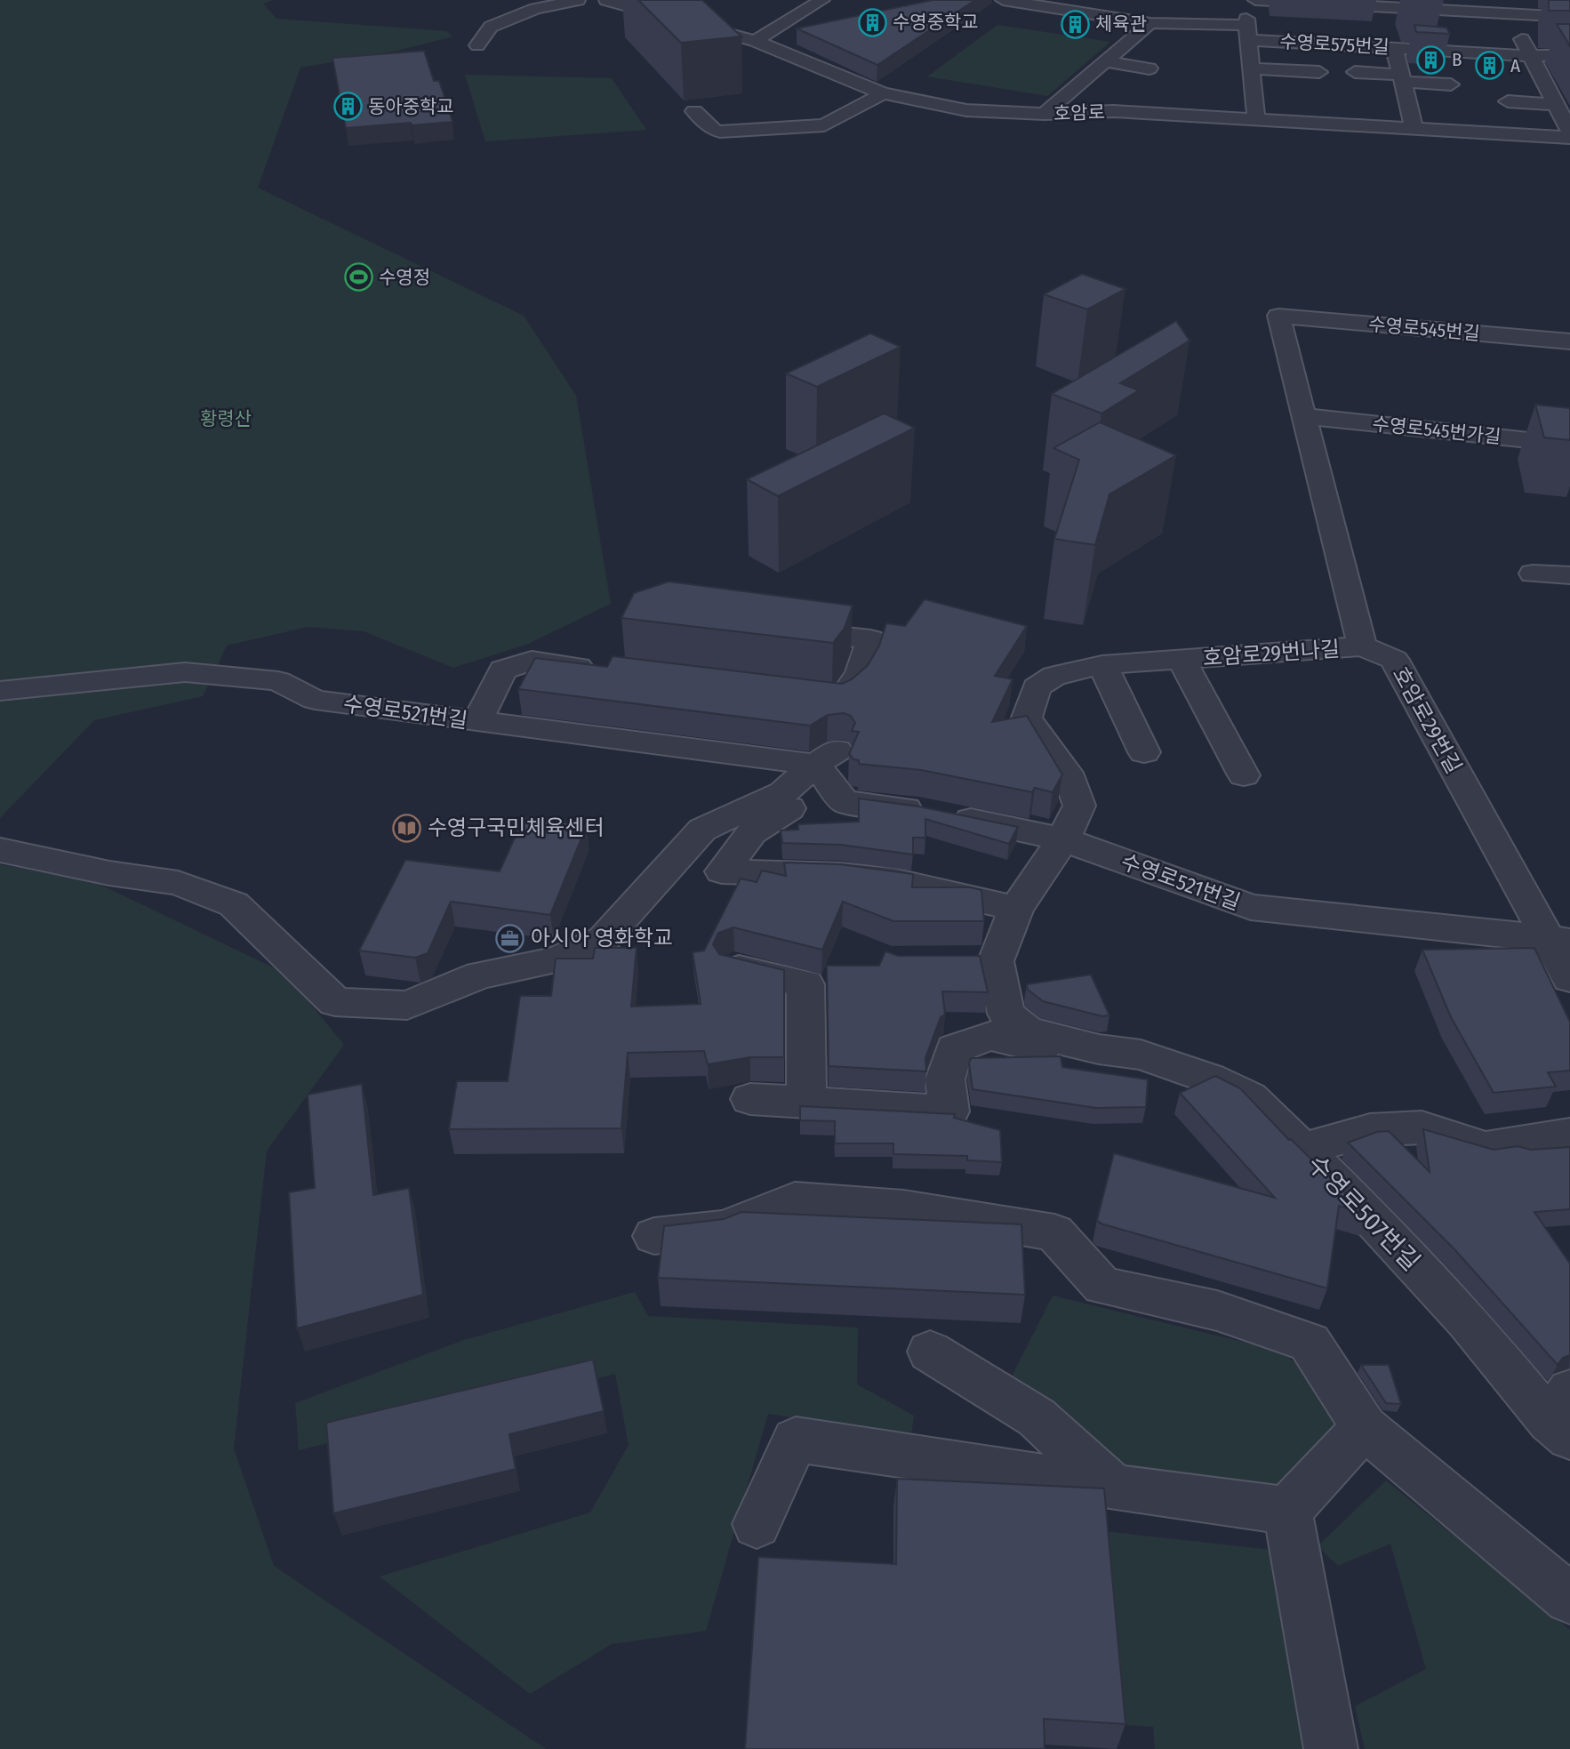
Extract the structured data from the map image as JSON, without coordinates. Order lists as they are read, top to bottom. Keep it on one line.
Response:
{"streets":{"street":["수영로575번길","호암로","수영로545번길","수영로545번가길","호암로29번나길","수영로521번길","호암로29번길","수영로507번길"]},"crossings":[["수영로545번길","수영로545번가길"],["호암로29번나길","수영로521번길"],["호암로29번나길","호암로29번길"],["호암로29번나길","수영로507번길"],["수영로521번길","호암로29번길"],["수영로521번길","수영로507번길"]],"parks":["황령산"],"places":{"building":["수영중학교","체육관","B","A","동아중학교"],"sports":["수영정"],"library":["수영구국민체육센터"],"office":["아시아 영화학교"]}}
